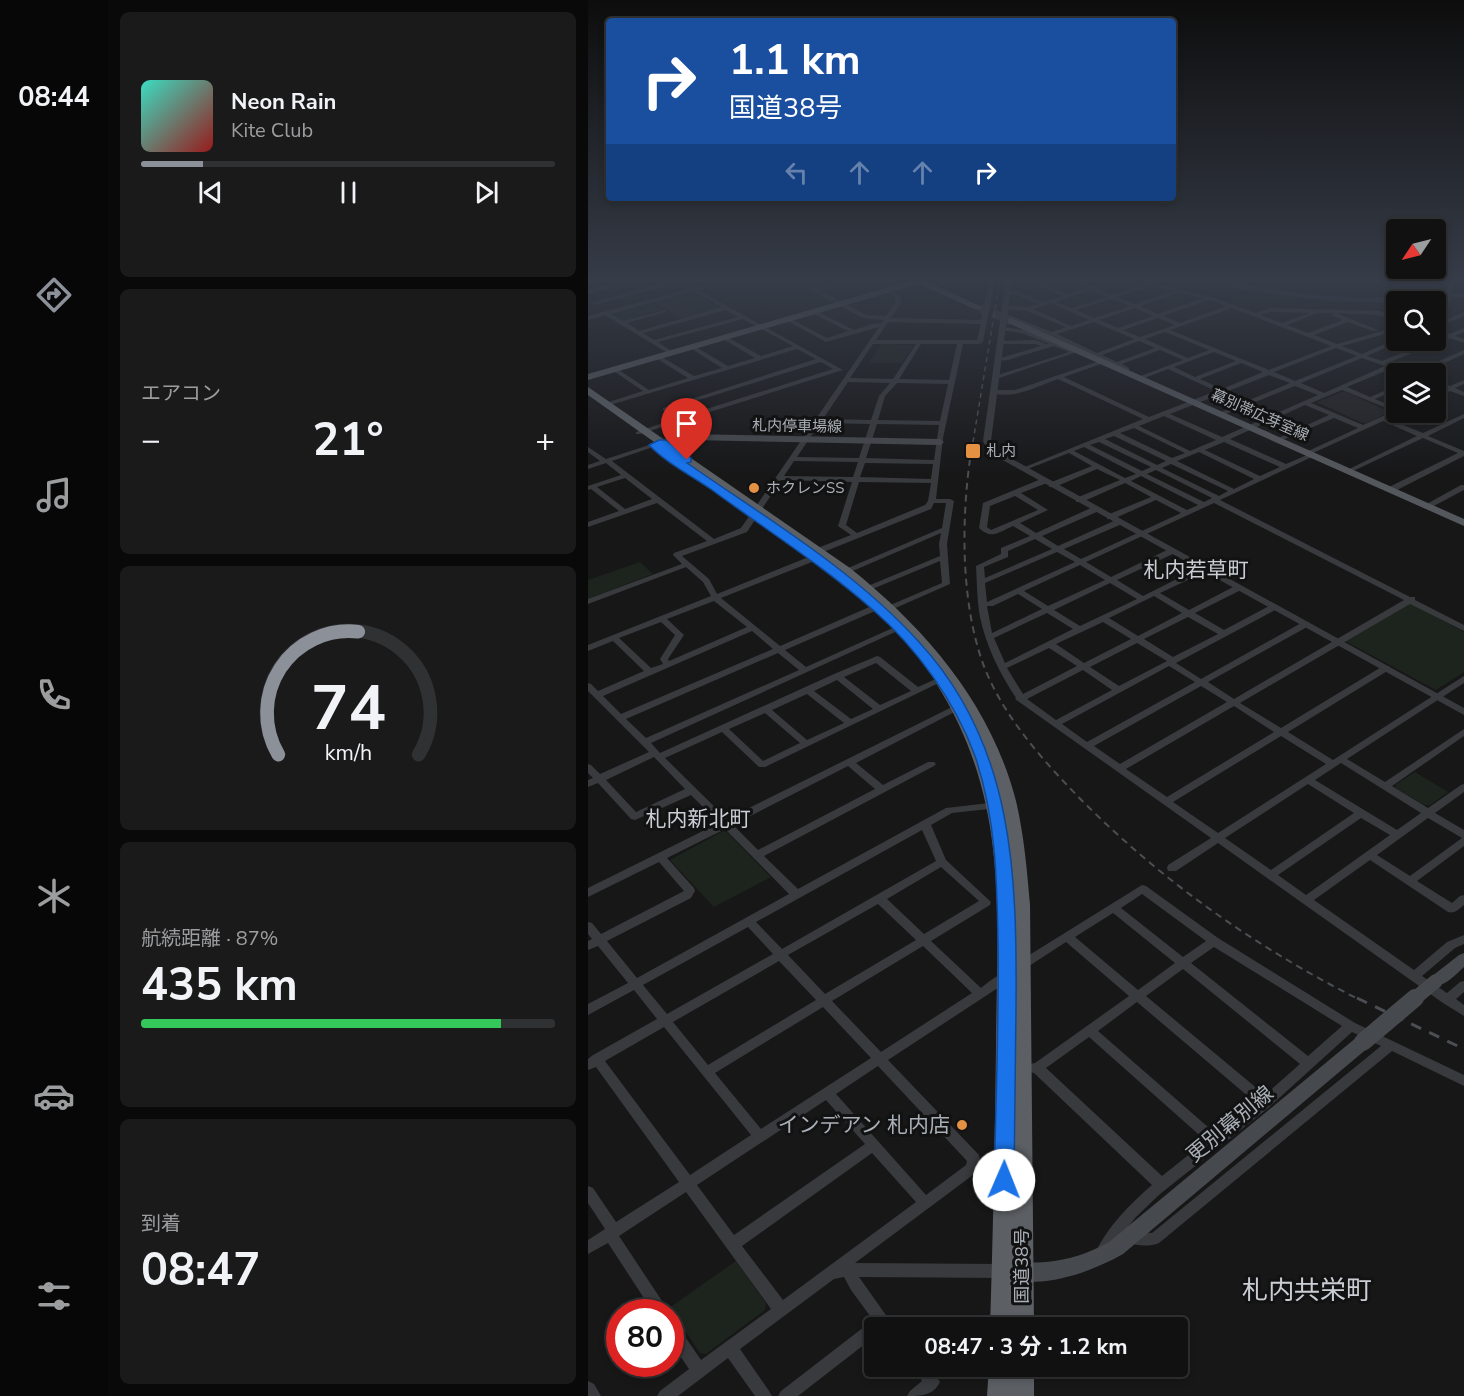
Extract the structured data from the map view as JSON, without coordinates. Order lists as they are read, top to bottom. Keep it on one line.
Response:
{"streets":{"highway":["国道38号"],"main road":["幕別帯広芽室線","札内停車場線","更別幕別線"]},"crossings":[["札内停車場線","国道38号"],["更別幕別線","国道38号"]],"districts":["札内若草町","札内新北町","札内共栄町"],"places":{"transit":["札内"],"other":["ホクレンSS","インデアン 札内店"]},"north":"bottom left","page":{"tabs":"08:44","turn":["1.1 km","国道38号"],"song":["Neon Rain","Kite Club"],"tile":["エアコン",["航続距離 · 87%","435 km"],["到着","08:47"]],"heat":["−","21°","+"],"limit":"80","trip":"08:47 · 3 分 · 1.2 km","gauge":["74","km/h"]}}
